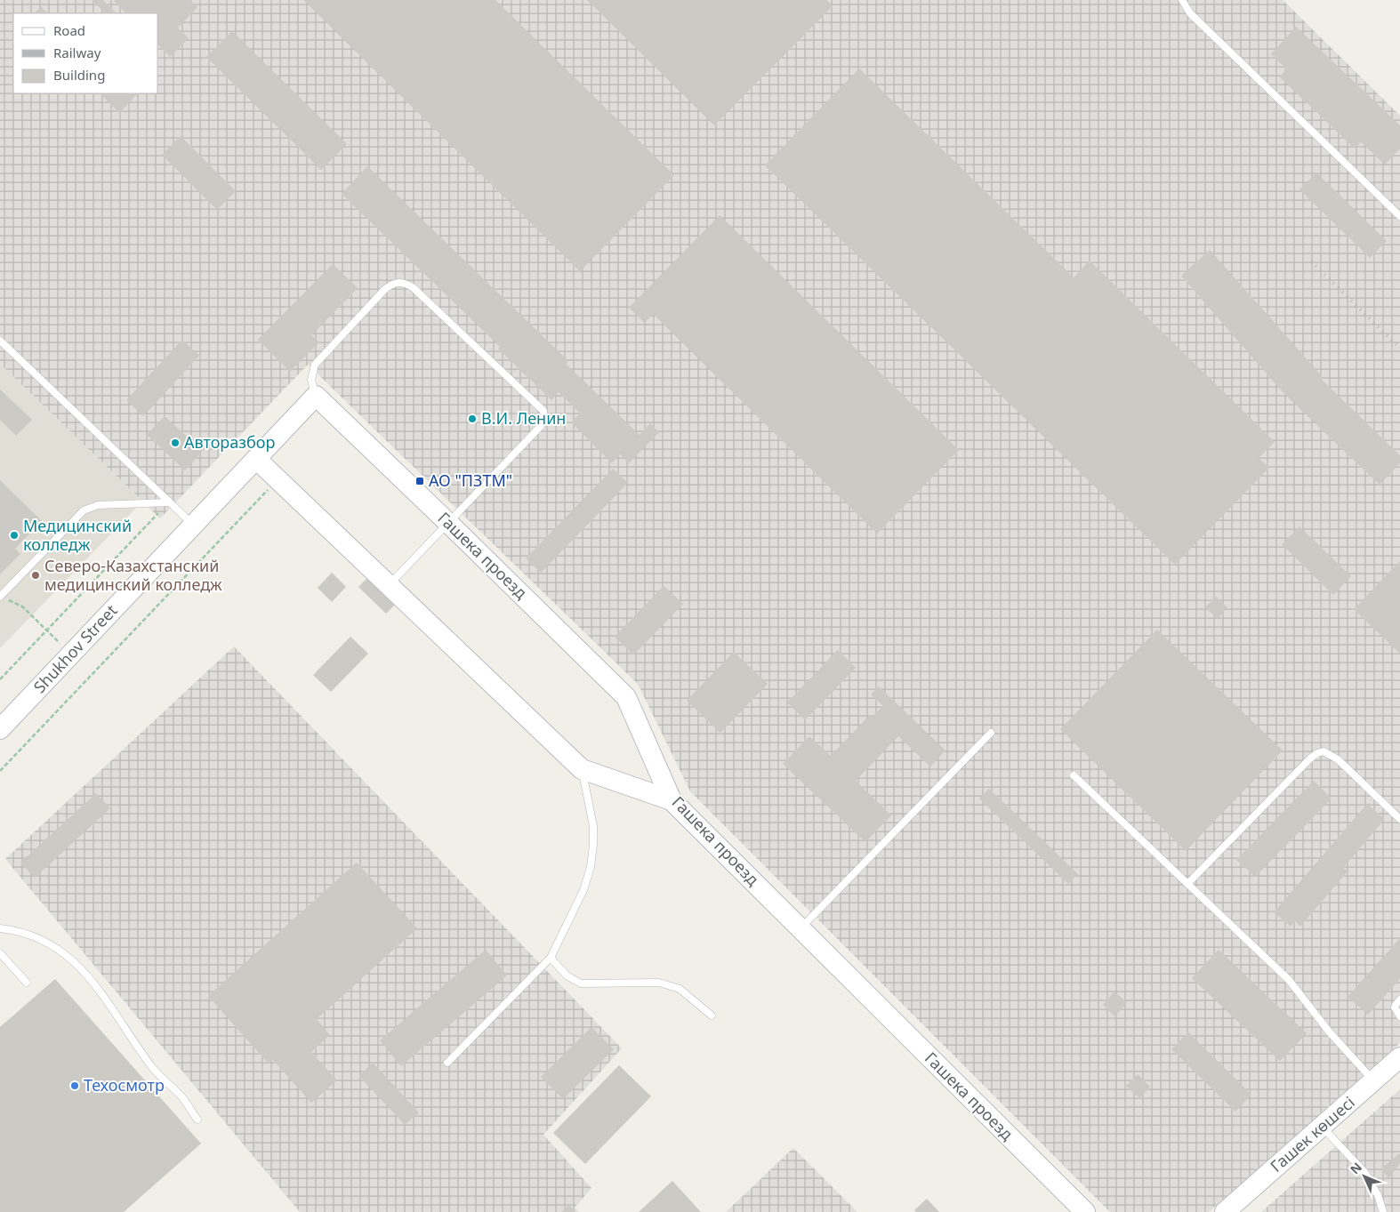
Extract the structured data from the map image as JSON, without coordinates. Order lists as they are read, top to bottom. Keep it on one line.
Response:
{"streets":{"street":["Гашека проезд","Shukhov Street","Гашек көшесі"]},"crossings":[["Гашека проезд","Shukhov Street"]],"places":{"other":["В.И. Ленин","Авторазбор","Медицинский колледж","Северо-Казахстанский медицинский колледж","Техосмотр"],"transit":["АО \"ПЗТМ\""]},"legend":["Road","Railway","Building"],"north":"top left"}
